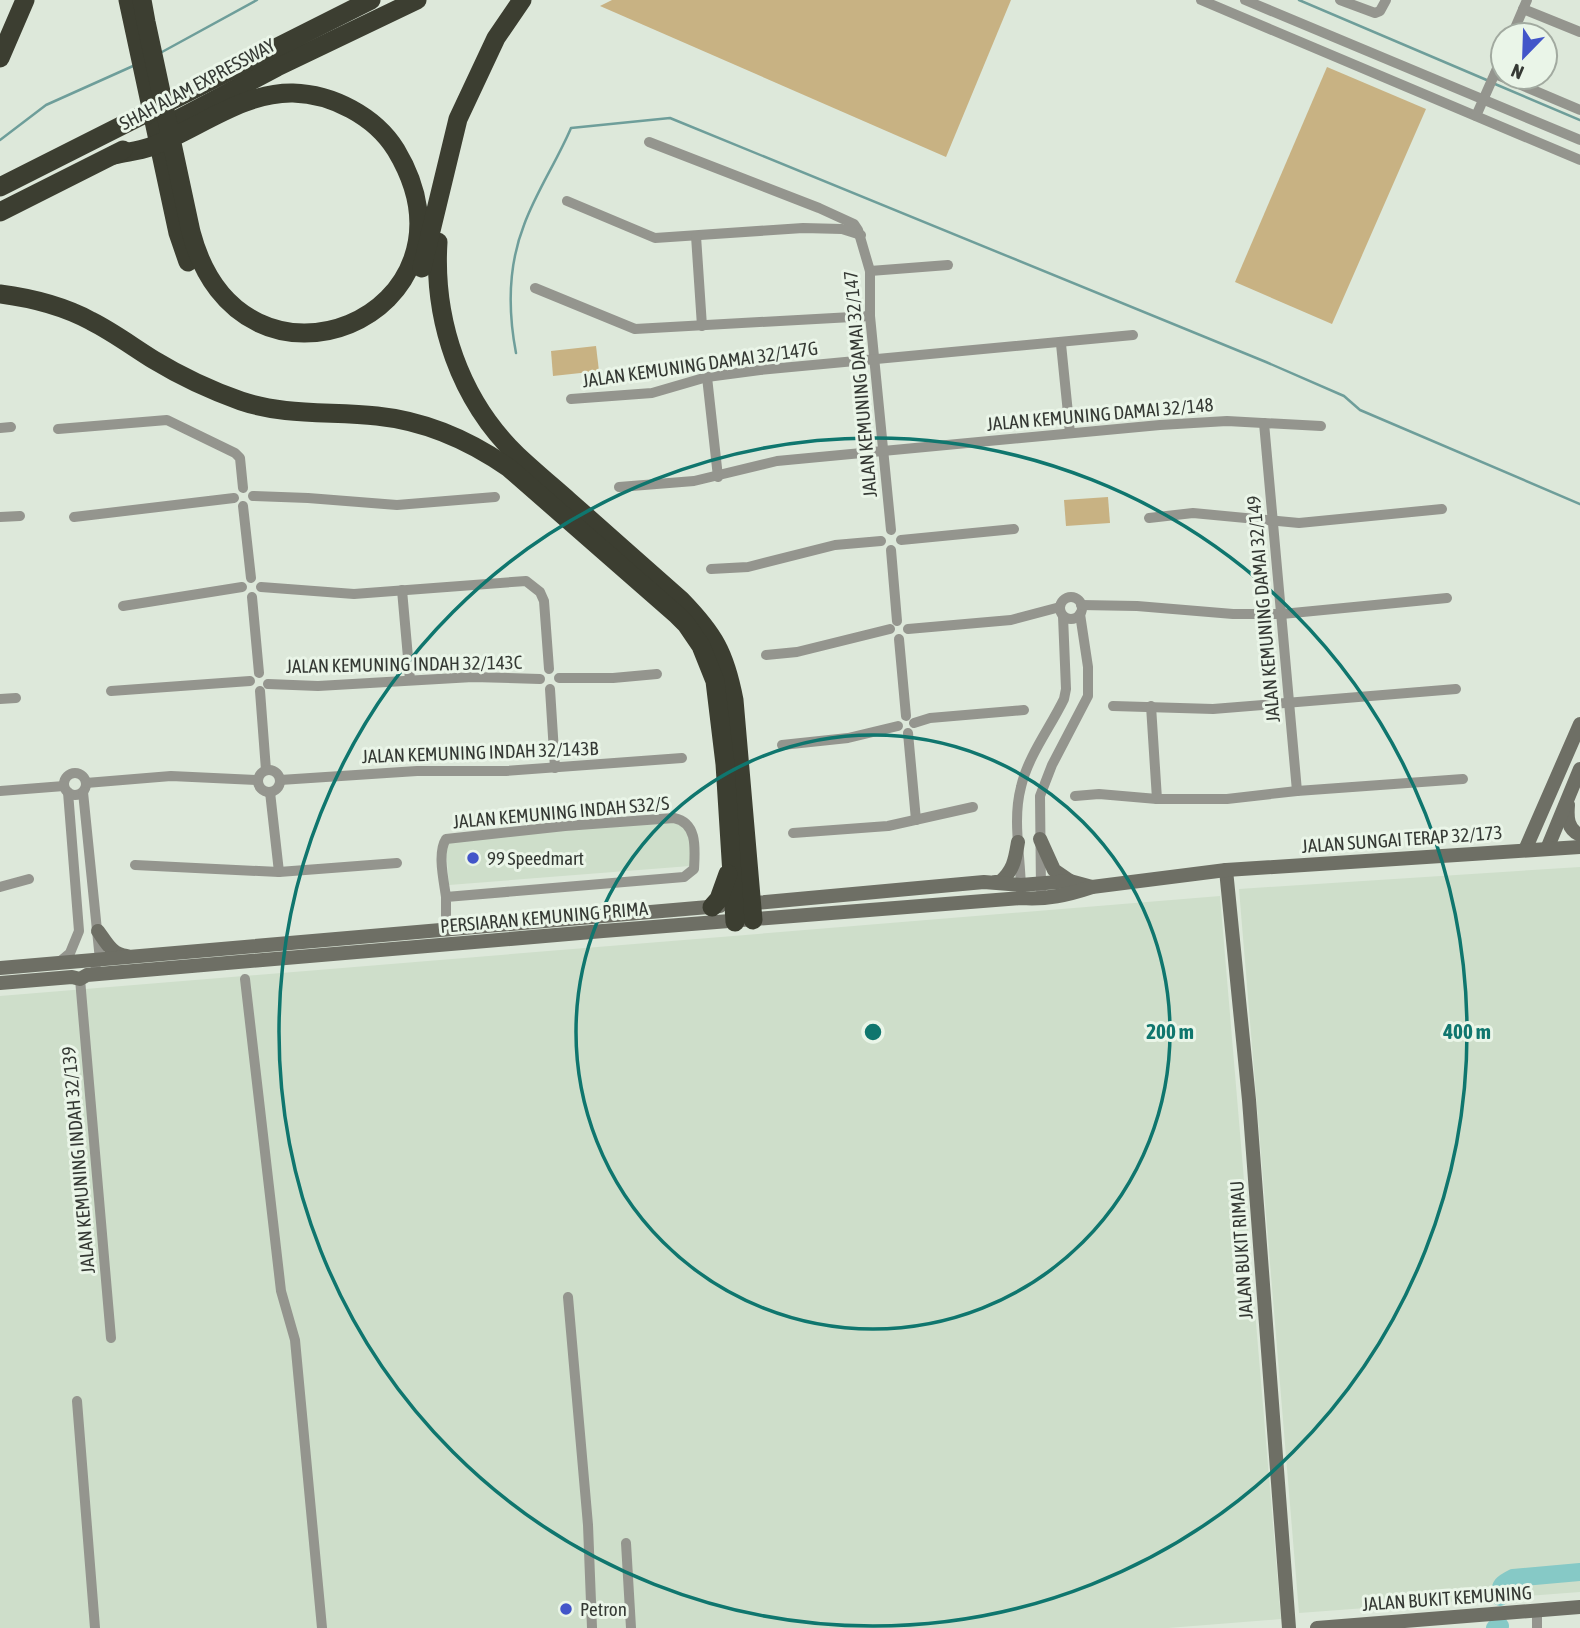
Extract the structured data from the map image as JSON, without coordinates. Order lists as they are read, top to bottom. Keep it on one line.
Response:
{"streets":{"highway":["SHAH ALAM EXPRESSWAY"],"street":["JALAN KEMUNING DAMAI 32/147G","JALAN KEMUNING DAMAI 32/147","JALAN KEMUNING DAMAI 32/148","JALAN KEMUNING DAMAI 32/149","JALAN KEMUNING INDAH 32/143C","JALAN KEMUNING INDAH 32/143B","JALAN KEMUNING INDAH S32/S","JALAN SUNGAI TERAP 32/173","PERSIARAN KEMUNING PRIMA","JALAN KEMUNING INDAH 32/139","JALAN BUKIT RIMAU","JALAN BUKIT KEMUNING"]},"crossings":[["JALAN KEMUNING DAMAI 32/147G","JALAN KEMUNING DAMAI 32/147"],["JALAN KEMUNING DAMAI 32/147","JALAN KEMUNING DAMAI 32/148"],["JALAN KEMUNING DAMAI 32/148","JALAN KEMUNING DAMAI 32/149"],["JALAN KEMUNING INDAH S32/S","PERSIARAN KEMUNING PRIMA"],["JALAN SUNGAI TERAP 32/173","PERSIARAN KEMUNING PRIMA"],["JALAN SUNGAI TERAP 32/173","JALAN BUKIT RIMAU"],["PERSIARAN KEMUNING PRIMA","JALAN KEMUNING INDAH 32/139"],["PERSIARAN KEMUNING PRIMA","JALAN BUKIT RIMAU"]],"places":["99 Speedmart","Petron"],"north":"bottom left","rings":["200 m","400 m"]}
